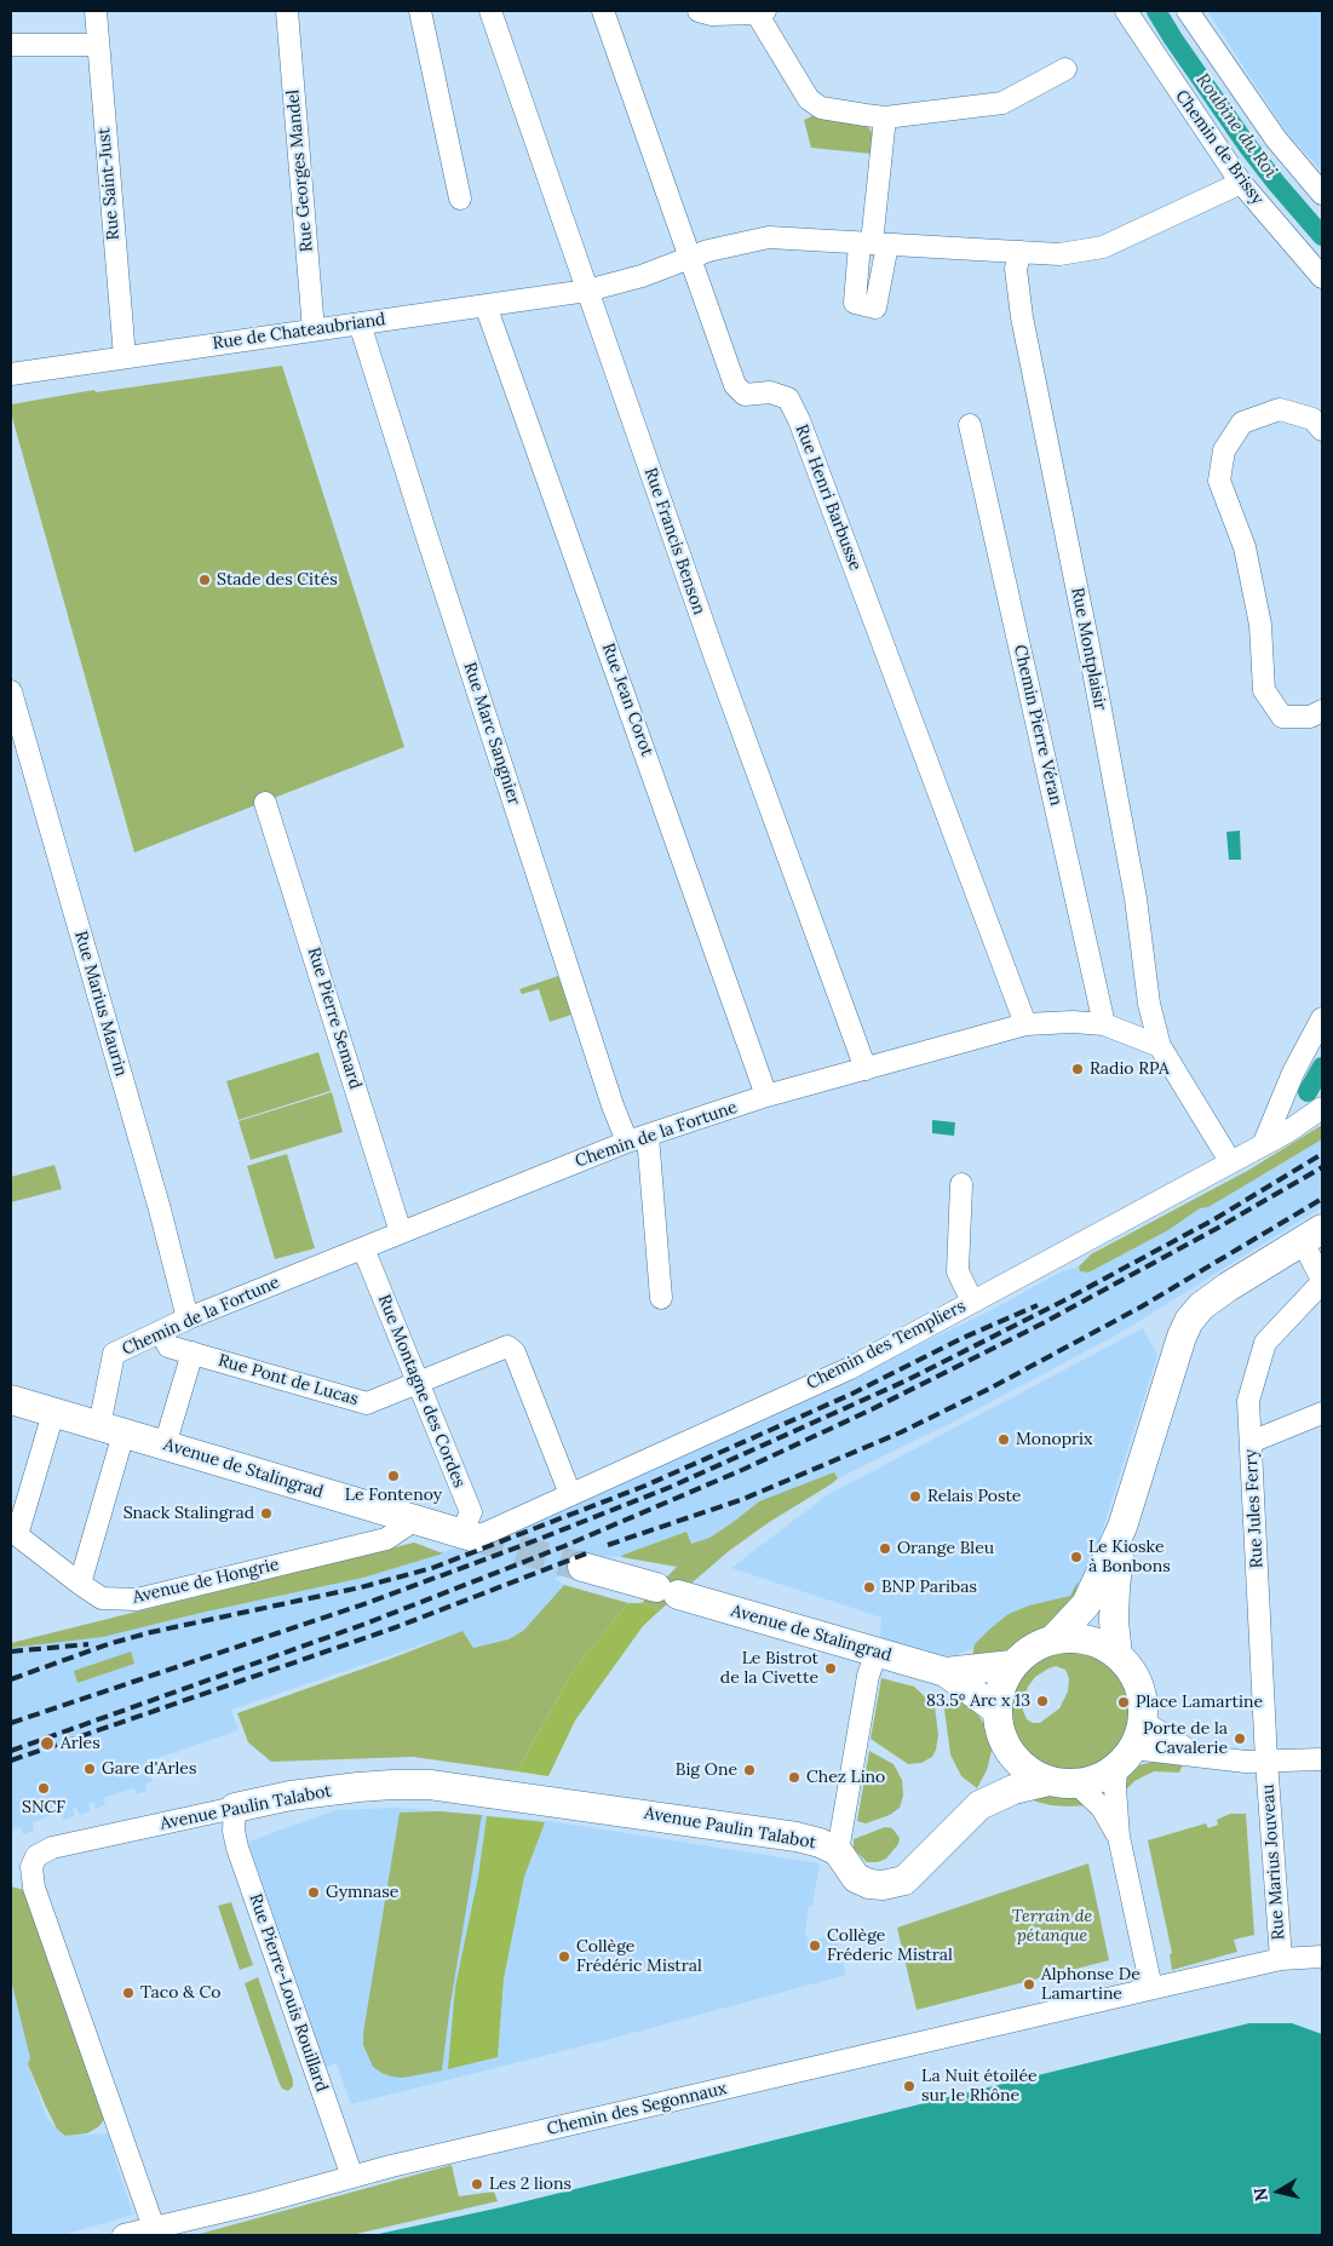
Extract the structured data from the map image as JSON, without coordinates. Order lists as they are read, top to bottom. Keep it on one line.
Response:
{"streets":{"main road":["Avenue de Stalingrad","Avenue Paulin Talabot"],"street":["Chemin de Brissy","Rue Georges Mandel","Rue Saint-Just","Rue de Chateaubriand","Rue Henri Barbusse","Rue Francis Benson","Rue Montplaisir","Rue Jean Corot","Chemin Pierre Véran","Rue Marc Sangnier","Rue Marius Maurin","Rue Pierre Semard","Chemin de la Fortune","Chemin des Templiers","Rue Pont de Lucas","Rue Montagne des Cordes","Rue Jules Ferry","Avenue de Hongrie","Rue Marius Jouveau","Rue Pierre-Louis Rouillard","Chemin des Segonnaux"]},"crossings":[["Chemin de Brissy","Rue de Chateaubriand"],["Rue Georges Mandel","Rue de Chateaubriand"],["Rue Saint-Just","Rue de Chateaubriand"],["Rue de Chateaubriand","Rue Henri Barbusse"],["Rue de Chateaubriand","Rue Francis Benson"],["Rue de Chateaubriand","Rue Montplaisir"],["Rue de Chateaubriand","Rue Jean Corot"],["Rue de Chateaubriand","Rue Marc Sangnier"],["Rue Henri Barbusse","Chemin de la Fortune"],["Rue Francis Benson","Chemin de la Fortune"],["Rue Montplaisir","Chemin de la Fortune"],["Rue Jean Corot","Chemin de la Fortune"],["Chemin Pierre Véran","Chemin de la Fortune"],["Rue Marc Sangnier","Chemin de la Fortune"],["Rue Marius Maurin","Chemin de la Fortune"],["Rue Pierre Semard","Chemin de la Fortune"],["Chemin de la Fortune","Rue Pont de Lucas"],["Chemin de la Fortune","Rue Montagne des Cordes"],["Chemin de la Fortune","Avenue de Stalingrad"],["Chemin des Templiers","Rue Pont de Lucas"],["Chemin des Templiers","Rue Montagne des Cordes"],["Chemin des Templiers","Avenue de Stalingrad"],["Rue Pont de Lucas","Rue Montagne des Cordes"],["Rue Montagne des Cordes","Avenue de Stalingrad"],["Avenue de Stalingrad","Avenue de Hongrie"],["Avenue de Stalingrad","Avenue Paulin Talabot"],["Rue Jules Ferry","Rue Marius Jouveau"],["Avenue Paulin Talabot","Rue Pierre-Louis Rouillard"],["Avenue Paulin Talabot","Chemin des Segonnaux"],["Rue Marius Jouveau","Chemin des Segonnaux"],["Rue Pierre-Louis Rouillard","Chemin des Segonnaux"]],"water":["Roubine du Roi"],"parks":["Terrain de pétanque"],"places":["Stade des Cités","Radio RPA","Monoprix","Le Fontenoy","Relais Poste","Snack Stalingrad","Orange Bleu","Le Kioske à Bonbons","BNP Paribas","Le Bistrot de la Civette","83.5° Arc x 13","Place Lamartine","Porte de la Cavalerie","Arles","Gare d'Arles","Big One","Chez Lino","SNCF","Gymnase","Collège Fréderic Mistral","Collège Frédéric Mistral","Alphonse De Lamartine","Taco & Co","La Nuit étoilée sur le Rhône","Les 2 lions"],"north":"left"}
